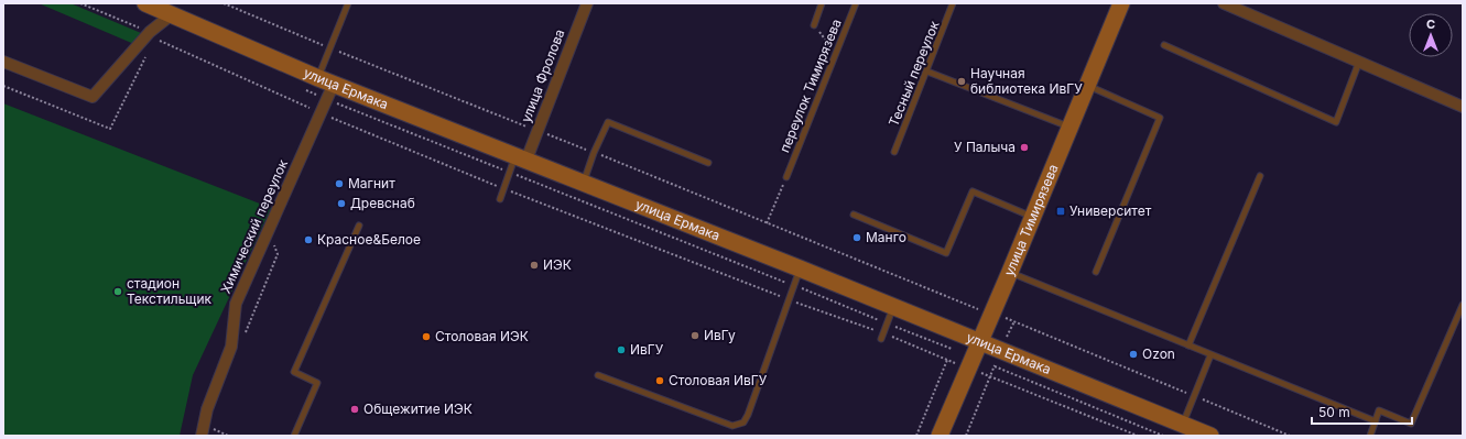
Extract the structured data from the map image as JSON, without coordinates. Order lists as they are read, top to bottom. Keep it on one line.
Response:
{"streets":{"main road":["улица Ермака","улица Тимирязева"],"street":["улица Фролова","Химический переулок"],"lane":["Тесный переулок","переулок Тимирязева"]},"crossings":[["улица Фролова","улица Ермака"],["улица Ермака","улица Тимирязева"],["улица Ермака","Химический переулок"]],"places":{"other":["Научная библиотека ИвГУ","У Палыча","Магнит","Древснаб","Манго","Красное&Белое","ИЭК","стадион Текстильщик","ИвГу","Столовая ИЭК","ИвГУ","Ozon","Столовая ИвГУ","Общежитие ИЭК"],"transit":["Университет"]},"scale_bar":"50 m","north":"top"}
